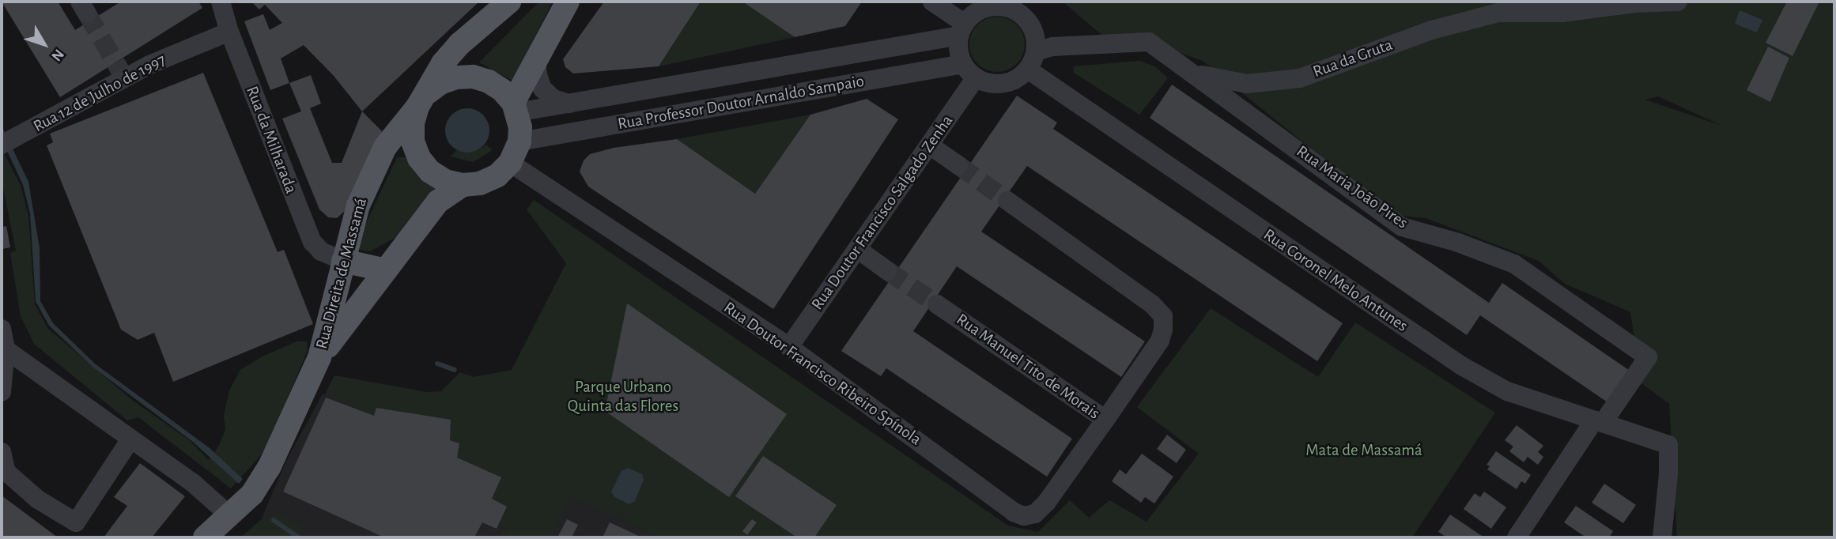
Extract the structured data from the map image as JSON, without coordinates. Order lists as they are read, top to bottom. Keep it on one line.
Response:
{"streets":{"main road":["Rua Direita de Massamá"],"street":["Rua da Gruta","Rua 12 de Julho de 1997","Rua Professor Doutor Arnaldo Sampaio","Rua da Milharada","Rua Maria João Pires","Rua Doutor Francisco Salgado Zenha","Rua Coronel Melo Antunes","Rua Manuel Tito de Morais","Rua Doutor Francisco Ribeiro Spínola"]},"crossings":[["Rua da Gruta","Rua Professor Doutor Arnaldo Sampaio"],["Rua da Gruta","Rua Maria João Pires"],["Rua da Gruta","Rua Doutor Francisco Salgado Zenha"],["Rua da Gruta","Rua Coronel Melo Antunes"],["Rua 12 de Julho de 1997","Rua da Milharada"],["Rua Professor Doutor Arnaldo Sampaio","Rua Doutor Francisco Salgado Zenha"],["Rua Professor Doutor Arnaldo Sampaio","Rua Direita de Massamá"],["Rua Professor Doutor Arnaldo Sampaio","Rua Coronel Melo Antunes"],["Rua Professor Doutor Arnaldo Sampaio","Rua Doutor Francisco Ribeiro Spínola"],["Rua da Milharada","Rua Direita de Massamá"],["Rua Maria João Pires","Rua Coronel Melo Antunes"],["Rua Doutor Francisco Salgado Zenha","Rua Coronel Melo Antunes"],["Rua Doutor Francisco Salgado Zenha","Rua Doutor Francisco Ribeiro Spínola"],["Rua Direita de Massamá","Rua Doutor Francisco Ribeiro Spínola"],["Rua Manuel Tito de Morais","Rua Doutor Francisco Ribeiro Spínola"]],"parks":["Parque Urbano Quinta das Flores","Mata de Massamá"],"north":"bottom right"}
